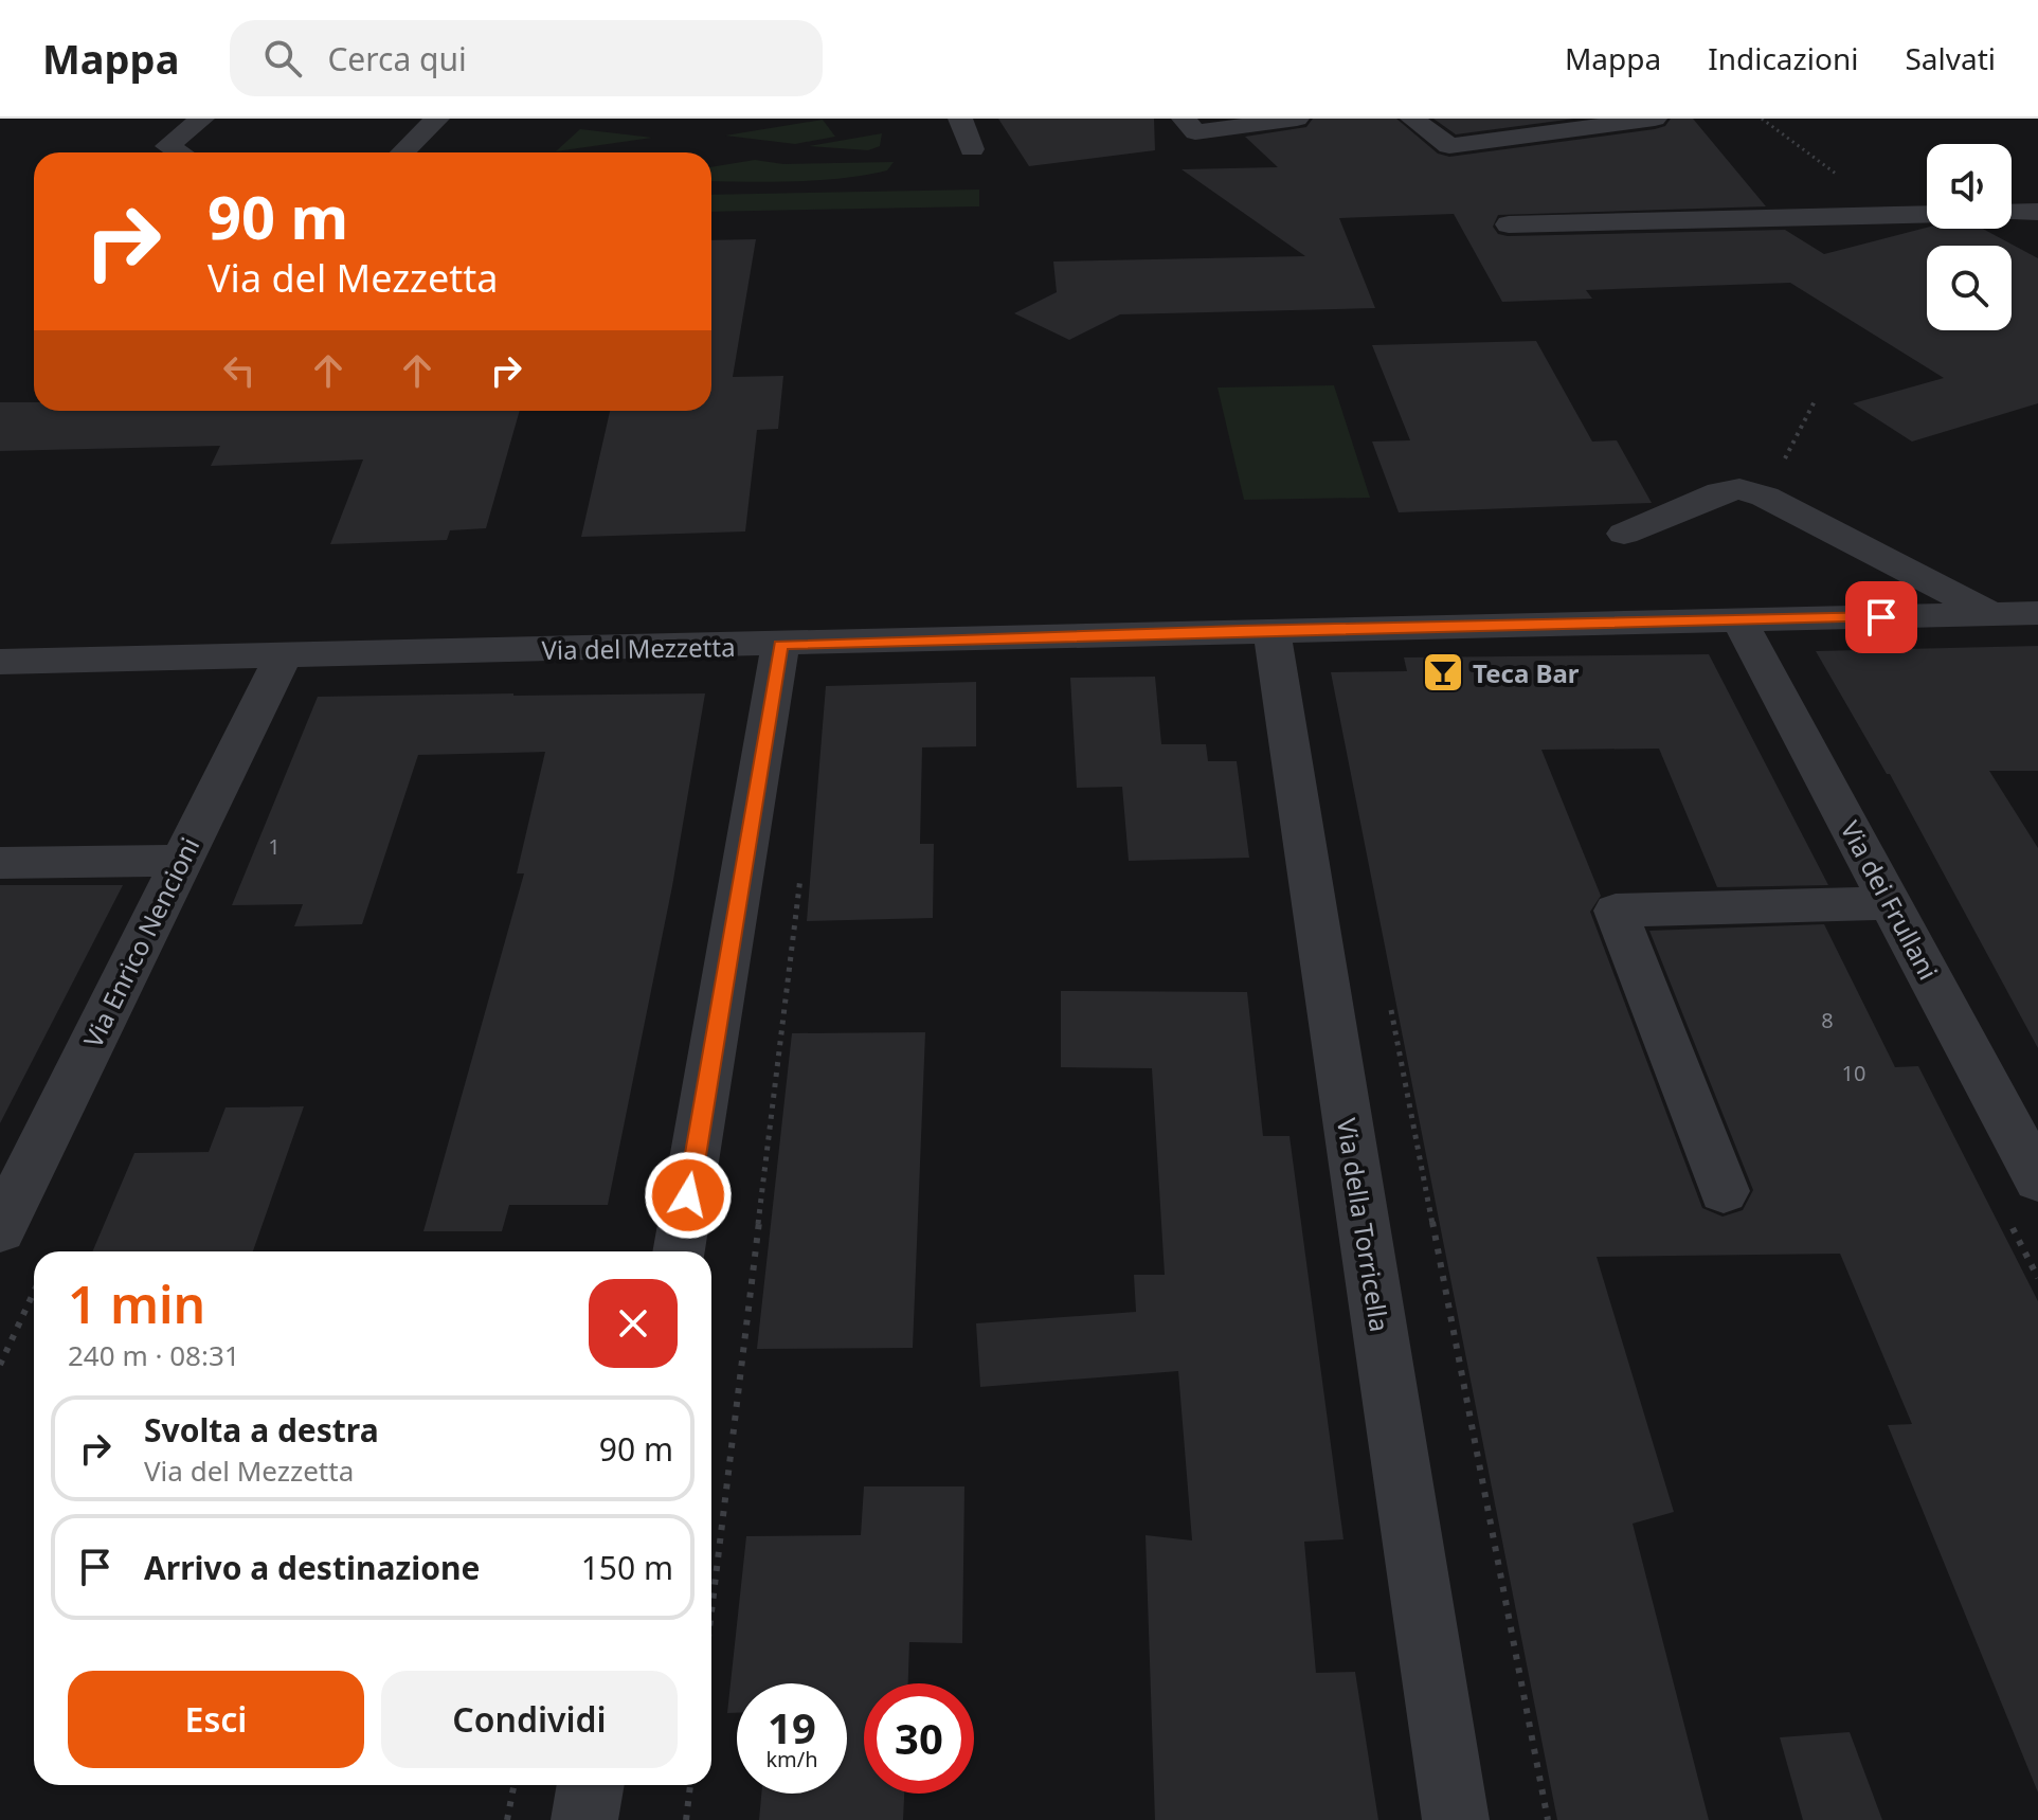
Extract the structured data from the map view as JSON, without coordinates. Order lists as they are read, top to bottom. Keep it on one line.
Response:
{"streets":{"street":["Via del Mezzetta","Via dei Frullani","Via Enrico Nencioni","Via della Torricella"]},"crossings":[["Via del Mezzetta","Via dei Frullani"],["Via del Mezzetta","Via Enrico Nencioni"],["Via del Mezzetta","Via della Torricella"]],"places":{"bar":["Teca Bar"]},"house_numbers":["1","8","10"],"page":{"header":"Mappa","search":"Cerca qui","nav":["Mappa","Indicazioni","Salvati"],"turn":["90 m","Via del Mezzetta"],"heading":["1 min","240 m · 08:31"],"list":[{"name":"Svolta a destra","note":"Via del Mezzetta","value":"90 m"},{"name":"Arrivo a destinazione","value":"150 m"}],"buttons":["Esci","Condividi"],"speed":"19 km/h","limit":"30"}}
